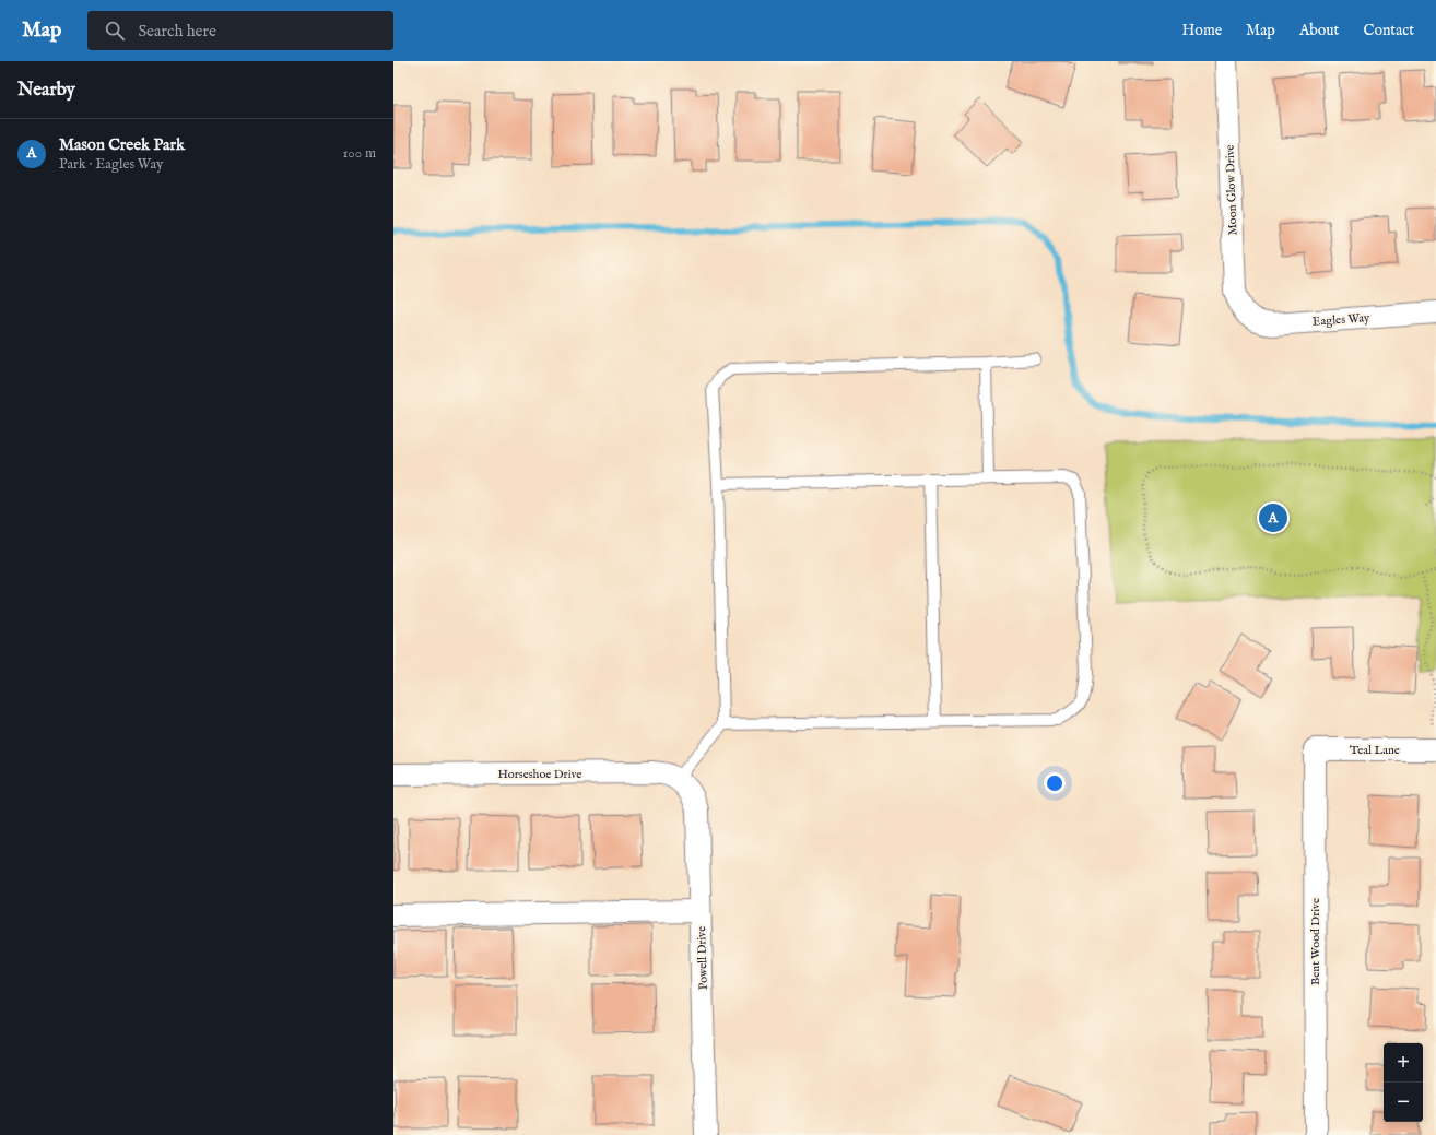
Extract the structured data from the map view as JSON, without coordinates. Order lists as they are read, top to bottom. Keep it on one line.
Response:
{"streets":{"street":["Moon Glow Drive","Eagles Way","Teal Lane","Horseshoe Drive","Bent Wood Drive","Powell Drive"]},"crossings":[["Moon Glow Drive","Eagles Way"],["Teal Lane","Bent Wood Drive"],["Horseshoe Drive","Powell Drive"]],"page":{"header":"Map","search":"Search here","nav":["Home","Map","About","Contact"],"heading":"Nearby","list":[{"mark":"A","name":"Mason Creek Park","note":"Park · Eagles Way","value":"100 m"}],"pins":"A","map_buttons":["+","−"]}}
